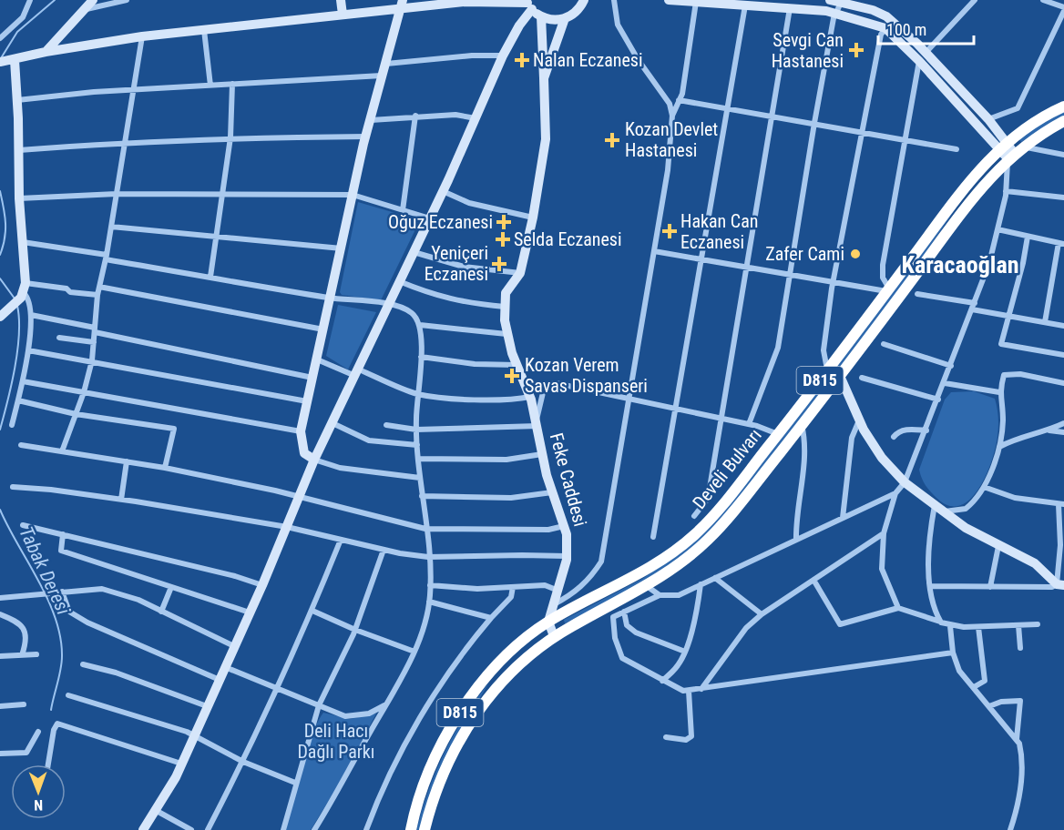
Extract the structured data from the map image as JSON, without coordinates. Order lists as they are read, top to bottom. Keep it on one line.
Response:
{"streets":{"highway":["D815","Develi Bulvarı"],"street":["Feke Caddesi"]},"crossings":[["Develi Bulvarı","Feke Caddesi"]],"districts":["Karacaoğlan"],"water":["Tabak Deresi"],"parks":["Deli Hacı Dağlı Parkı"],"places":{"health":["Sevgi Can Hastanesi","Nalan Eczanesi","Kozan Devlet Hastanesi","Oğuz Eczanesi","Hakan Can Eczanesi","Selda Eczanesi","Yeniçeri Eczanesi","Kozan Verem Savas Dispanseri"],"other":["Zafer Cami"]},"scale_bar":"100 m","north":"bottom"}
